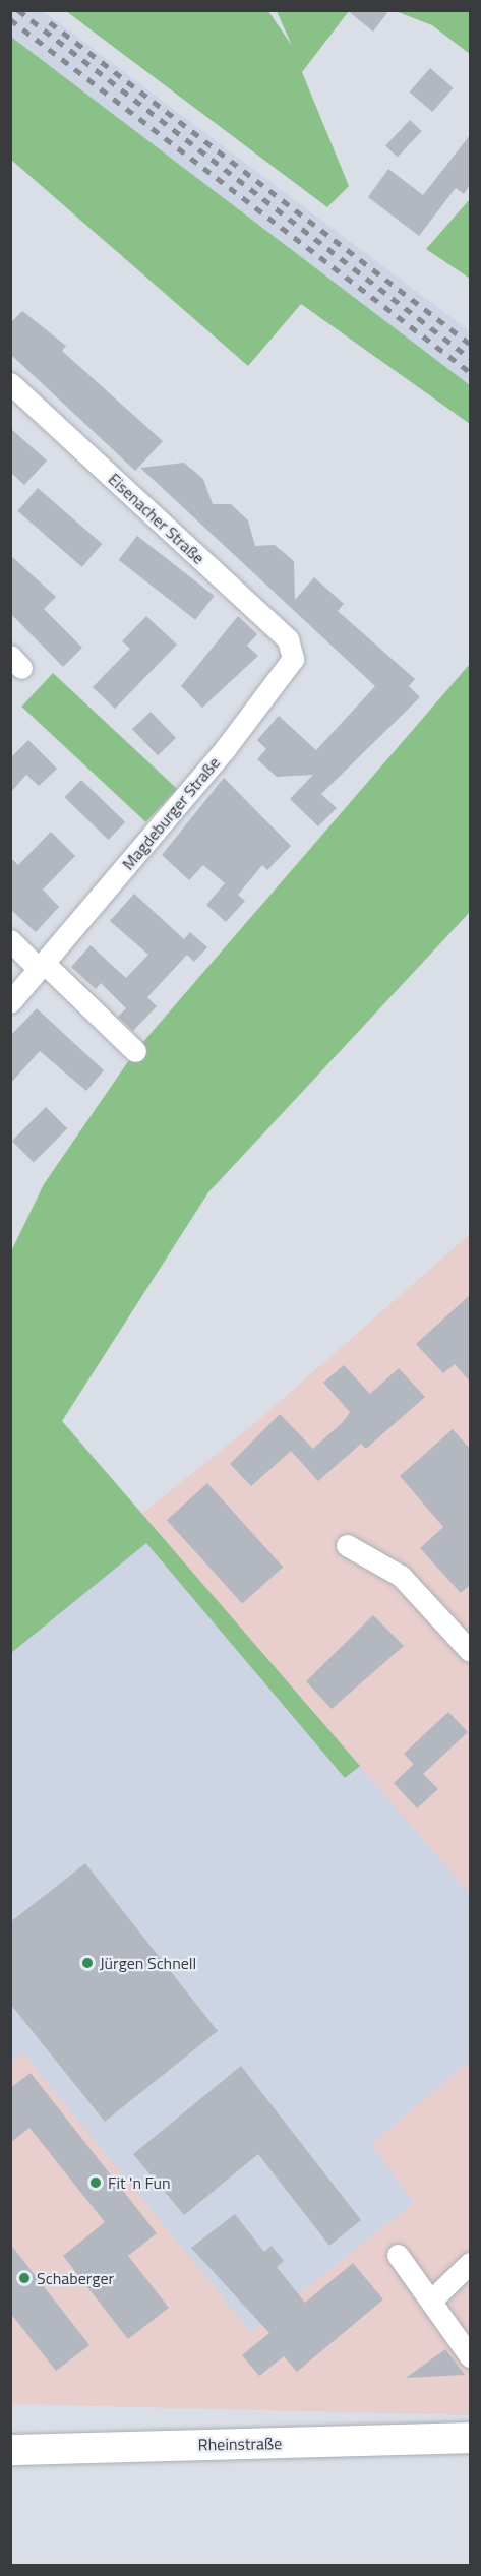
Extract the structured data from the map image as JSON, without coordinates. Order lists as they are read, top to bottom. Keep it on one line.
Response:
{"streets":{"main road":["Rheinstraße"],"street":["Eisenacher Straße","Magdeburger Straße"]},"crossings":[["Eisenacher Straße","Magdeburger Straße"]],"places":["Jürgen Schnell","Fit 'n Fun","Schaberger"]}
